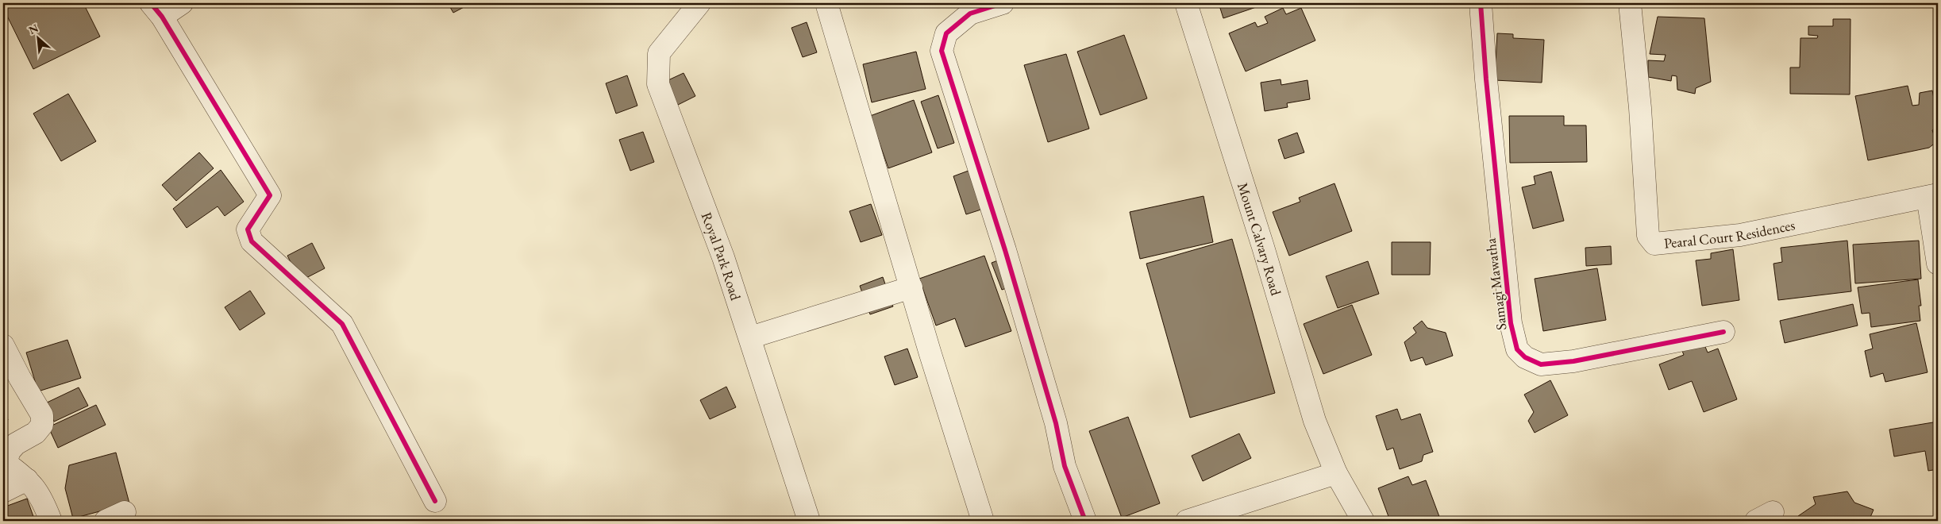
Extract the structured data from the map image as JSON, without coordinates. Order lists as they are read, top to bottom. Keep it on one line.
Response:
{"streets":{"street":["Pearal Court Residences","Mount Calvary Road","Royal Park Road","Samagi Mawatha"]},"north":"top left"}
